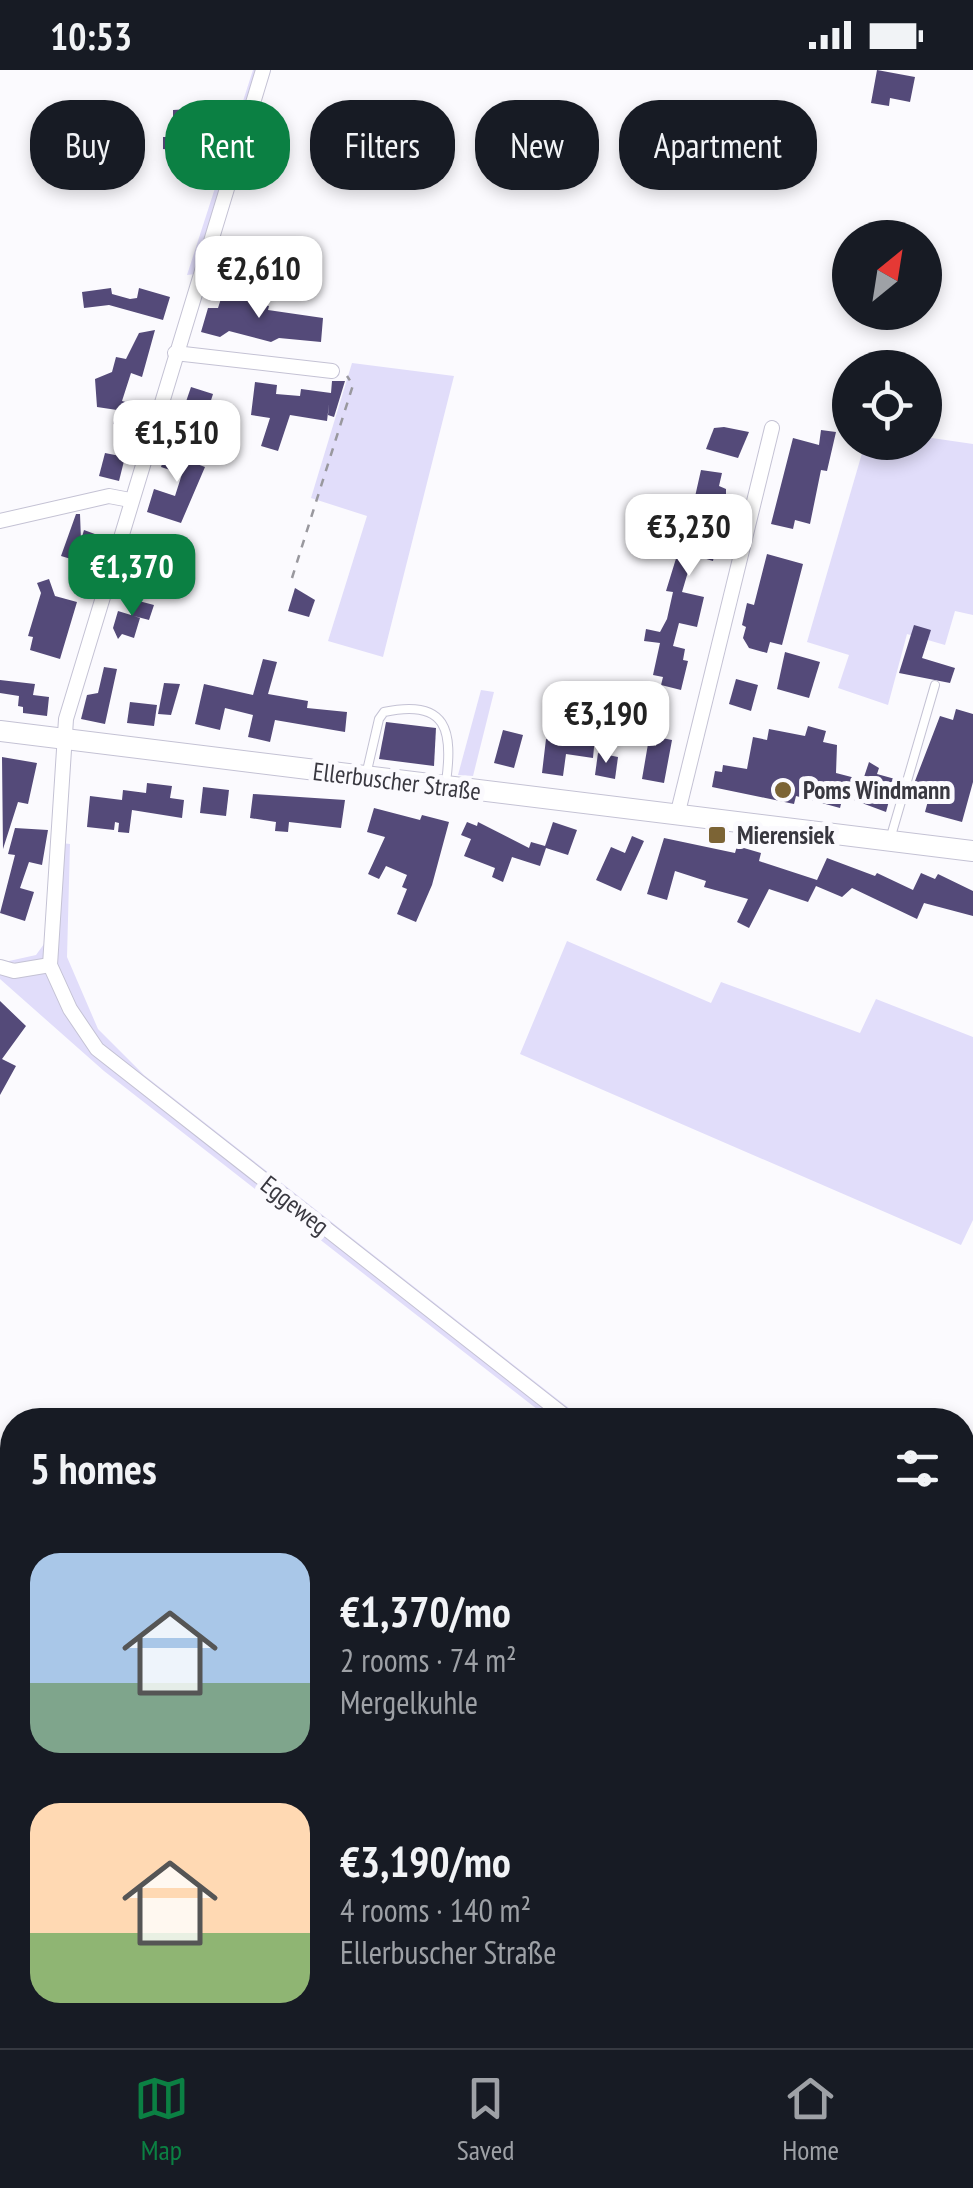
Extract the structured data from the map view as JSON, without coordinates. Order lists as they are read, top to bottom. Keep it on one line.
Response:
{"streets":{"main road":["Ellerbuscher Straße"],"street":["Eggeweg"]},"crossings":[["Ellerbuscher Straße","Eggeweg"]],"places":{"other":["Poms Windmann"],"transit":["Mierensiek"]},"north":"top right","page":{"status":"10:53","chip":["Buy","Rent","Filters","New","Apartment"],"price":["€2,610","€1,510","€3,230","€1,370","€3,190"],"heading":"5 homes","list":[{"name":"€1,370/mo","note":"2 rooms · 74 m² · Mergelkuhle"},{"name":"€3,190/mo","note":"4 rooms · 140 m² · Ellerbuscher Straße"}],"tabs":["Map","Saved","Home"]}}
